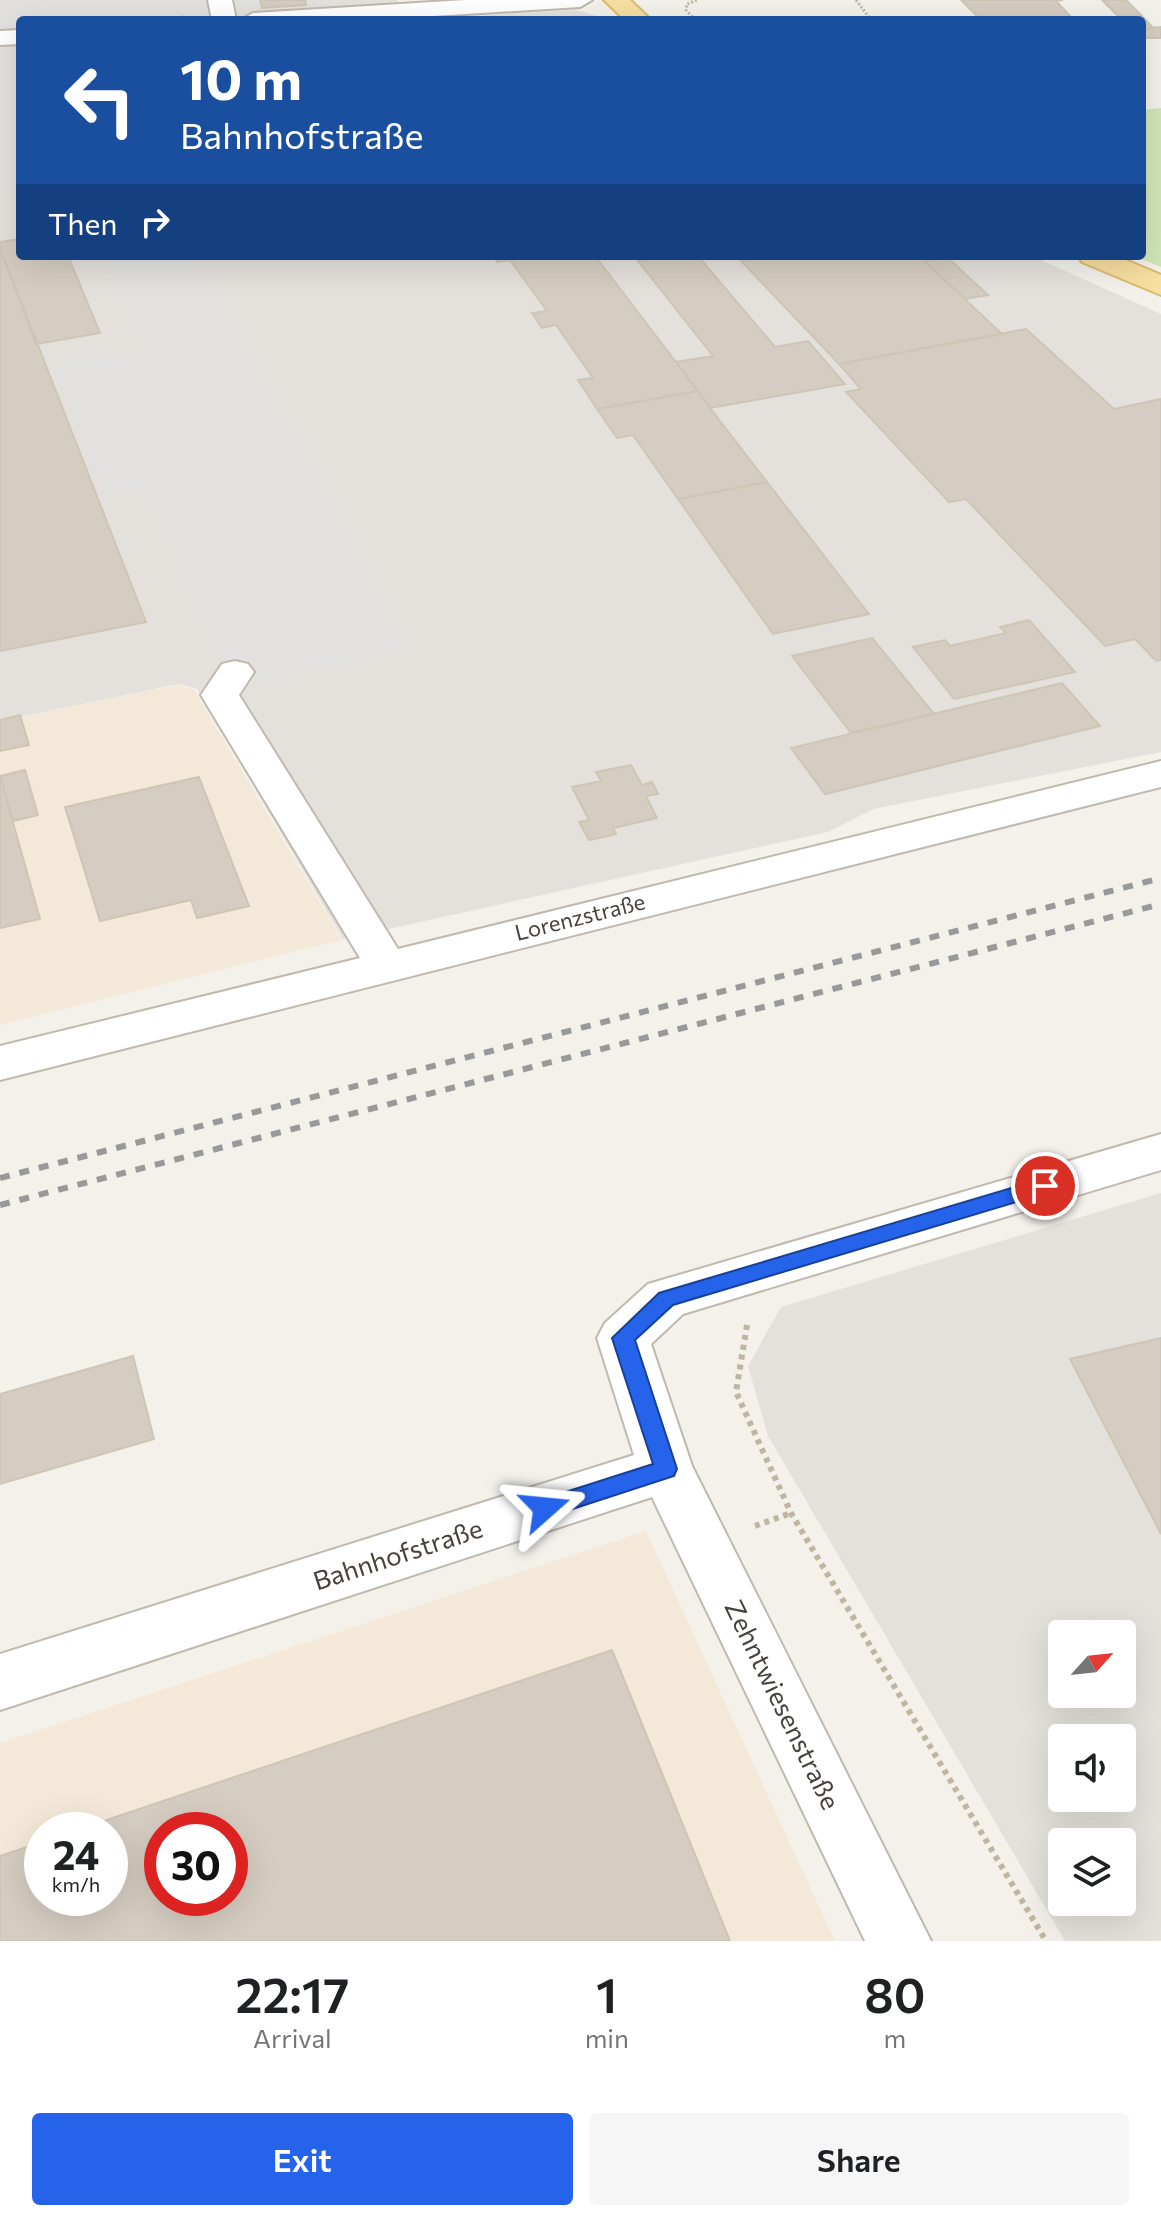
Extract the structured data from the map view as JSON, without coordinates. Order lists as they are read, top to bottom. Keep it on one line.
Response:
{"streets":{"street":["Lorenzstraße","Bahnhofstraße","Zehntwiesenstraße"]},"crossings":[["Bahnhofstraße","Zehntwiesenstraße"]],"north":"top right","page":{"turn":["10 m","Bahnhofstraße"],"then":"Then","speed":"24 km/h","limit":"30","eta":["22:17","Arrival","1","min","80","m"],"buttons":["Exit","Share"]}}
